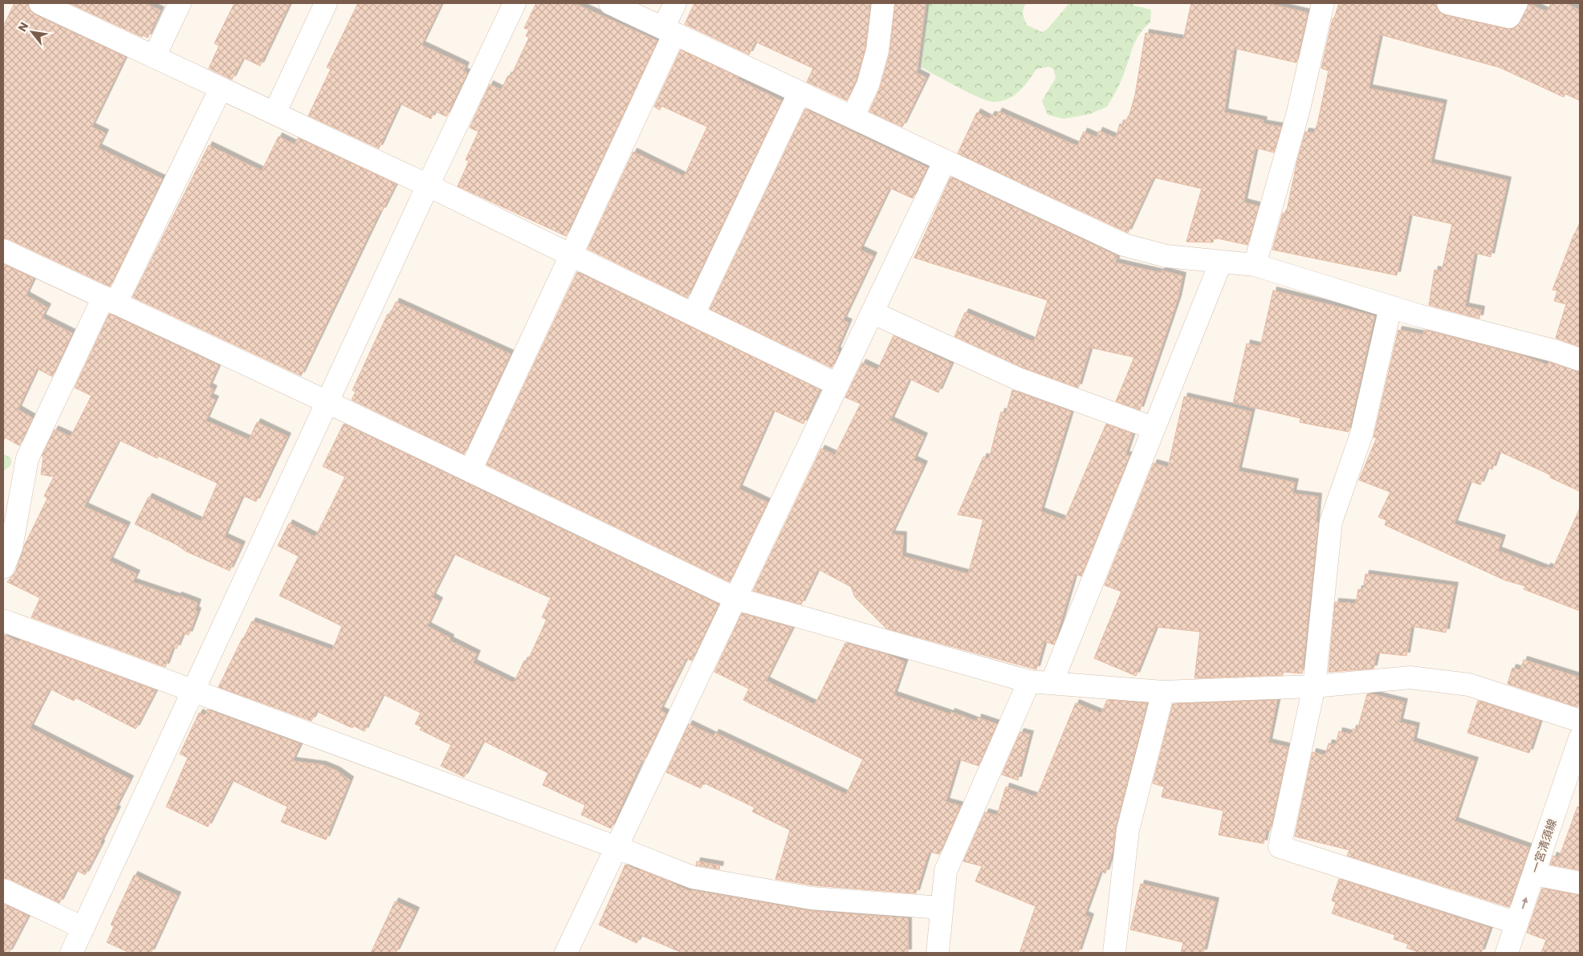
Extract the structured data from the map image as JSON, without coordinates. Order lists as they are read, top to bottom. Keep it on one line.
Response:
{"streets":{"street":["一宮清須線"]},"north":"top left"}
